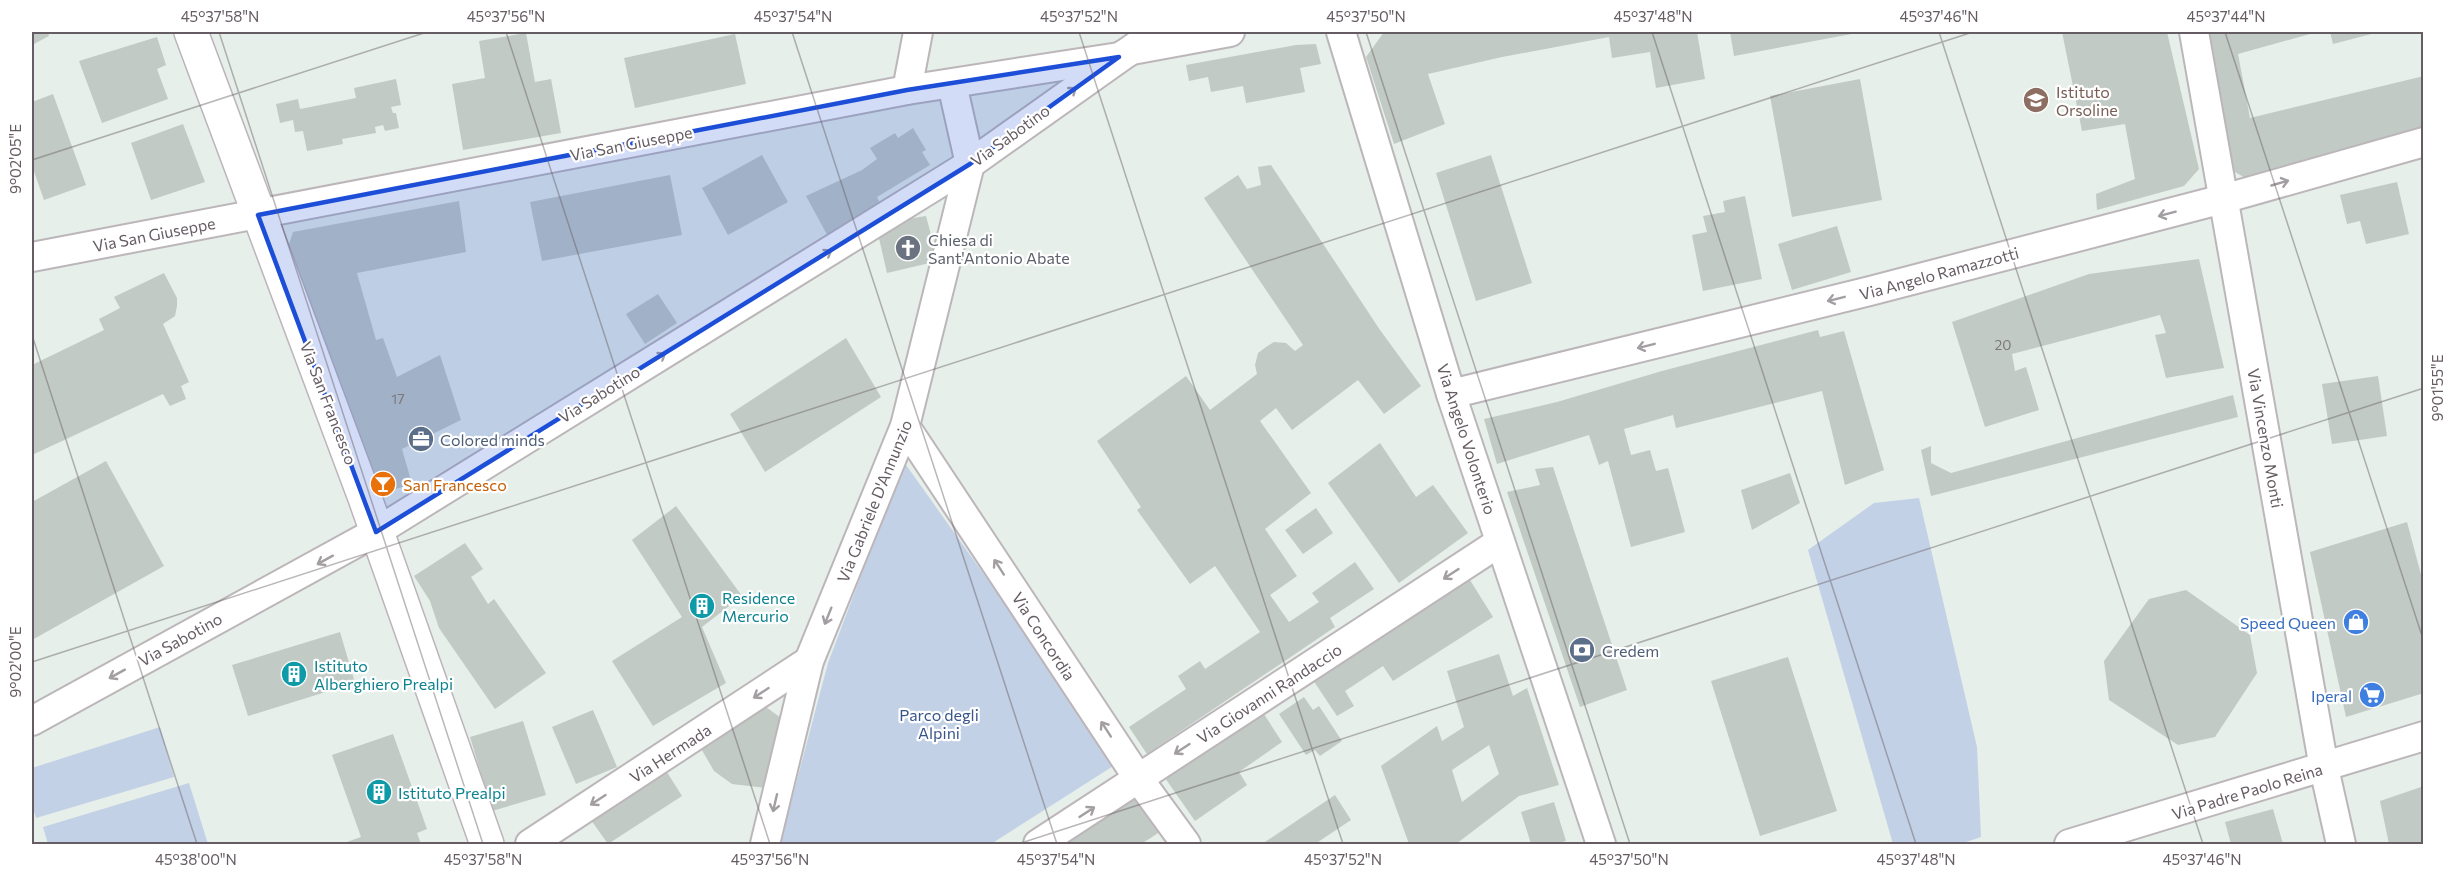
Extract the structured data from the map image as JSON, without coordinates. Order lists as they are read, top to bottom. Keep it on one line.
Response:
{"streets":{"street":["Via Sabotino","Via San Giuseppe","Via Angelo Ramazzotti","Via San Francesco","Via Vincenzo Monti","Via Angelo Volonterio","Via Gabriele D'Annunzio","Via Concordia","Via Giovanni Randaccio","Via Hermada","Via Padre Paolo Reina"]},"crossings":[["Via Sabotino","Via San Giuseppe"],["Via Sabotino","Via San Francesco"],["Via Sabotino","Via Gabriele D'Annunzio"],["Via San Giuseppe","Via San Francesco"],["Via San Giuseppe","Via Gabriele D'Annunzio"],["Via Angelo Ramazzotti","Via Vincenzo Monti"],["Via Angelo Ramazzotti","Via Angelo Volonterio"],["Via Vincenzo Monti","Via Padre Paolo Reina"],["Via Angelo Volonterio","Via Giovanni Randaccio"],["Via Gabriele D'Annunzio","Via Concordia"],["Via Gabriele D'Annunzio","Via Hermada"],["Via Concordia","Via Giovanni Randaccio"]],"one_way":["Via Gabriele D'Annunzio","Via Concordia","Via Hermada"],"parks":["Parco degli Alpini"],"places":{"school or university":["Istituto Orsoline"],"church":["Chiesa di Sant'Antonio Abate"],"office":["Colored minds"],"bar":["San Francesco"],"building":["Residence Mercurio","Istituto Alberghiero Prealpi","Istituto Prealpi"],"shop":["Speed Queen"],"bank":["Credem"],"supermarket":["Iperal"]},"house_numbers":["20","17"],"coordinates":["45°37'58\"N","45°37'56\"N","45°37'54\"N","45°37'52\"N","45°37'50\"N","45°37'48\"N","45°37'46\"N","45°37'44\"N","9°02'05\"E","9°01'55\"E","9°02'00\"E","45°38'00\"N"]}
